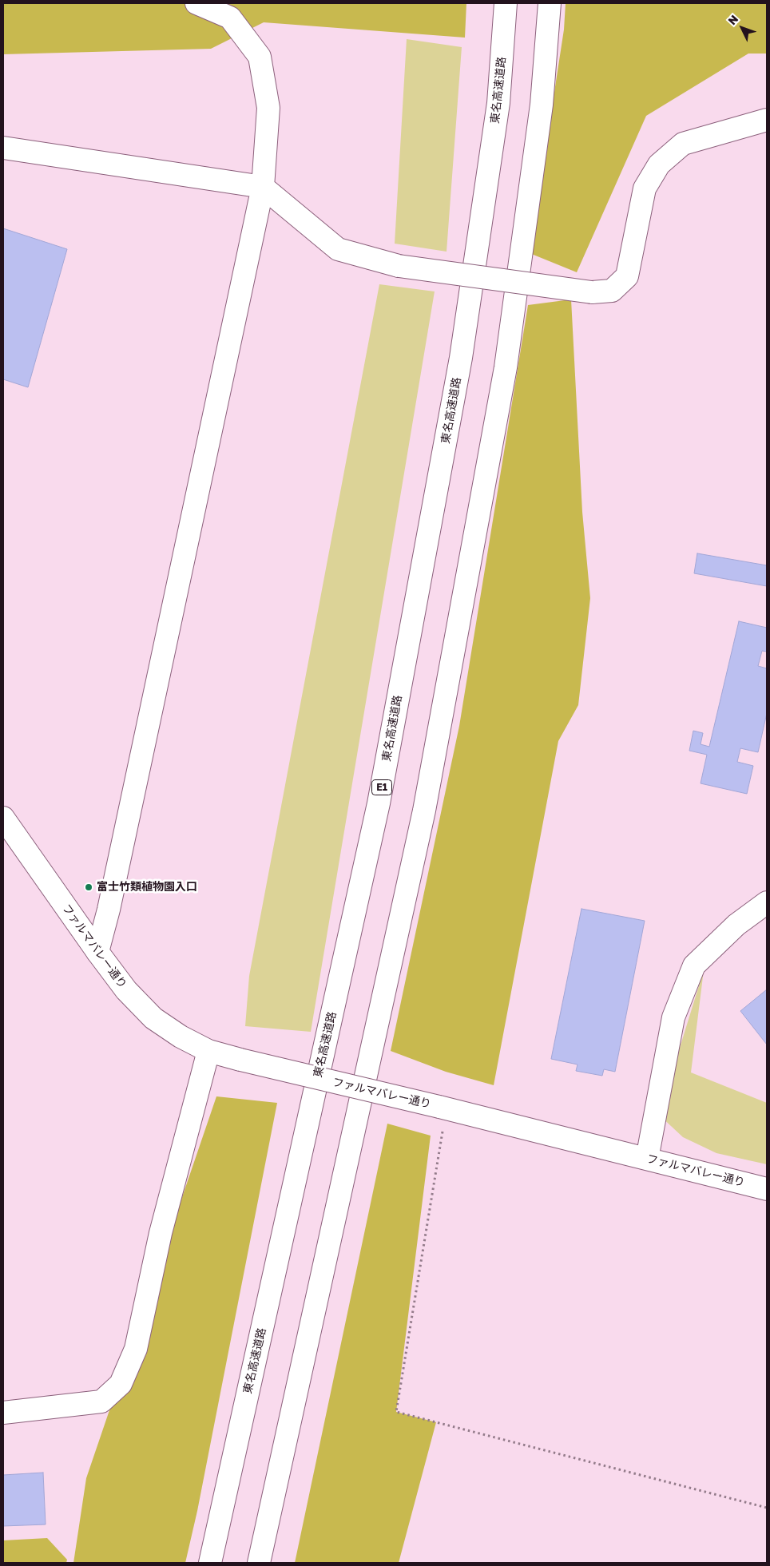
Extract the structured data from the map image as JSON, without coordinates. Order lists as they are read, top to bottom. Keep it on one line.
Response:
{"streets":{"main road":["東名高速道路","E1","ファルマバレー通り"]},"places":["富士竹類植物園入口"],"north":"top left"}
